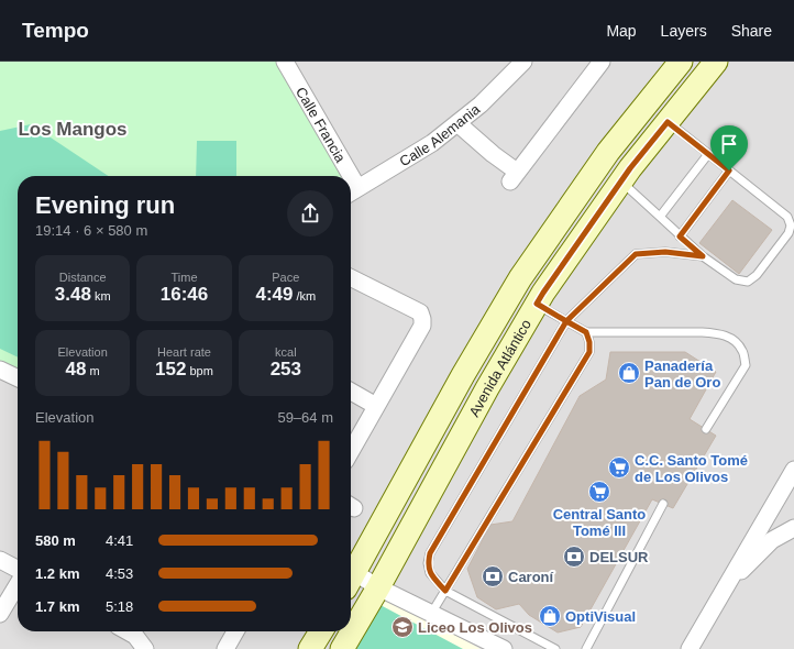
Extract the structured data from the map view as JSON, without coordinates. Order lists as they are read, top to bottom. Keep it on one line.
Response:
{"streets":{"main road":["Avenida Atlántico"],"street":["Calle Francia","Calle Alemania"]},"districts":["Los Mangos"],"places":{"shop":["Panadería Pan de Oro","OptiVisual"],"supermarket":["C.C. Santo Tomé de Los Olivos","Central Santo Tomé III"],"bank":["DELSUR","Caroní"],"school or university":["Liceo Los Olivos"]},"page":{"header":"Tempo","nav":["Map","Layers","Share"],"heading":["Evening run","19:14 · 6 × 580 m"],"stats":[["Distance","3.48 km"],["Time","16:46"],["Pace","4:49 /km"],["Elevation","48 m"],["Heart rate","152 bpm"],["kcal","253"]],"chart":["Elevation","59–64 m"],"list":[{"name":"580 m","note":"4:41"},{"name":"1.2 km","note":"4:53"},{"name":"1.7 km","note":"5:18"}]}}
